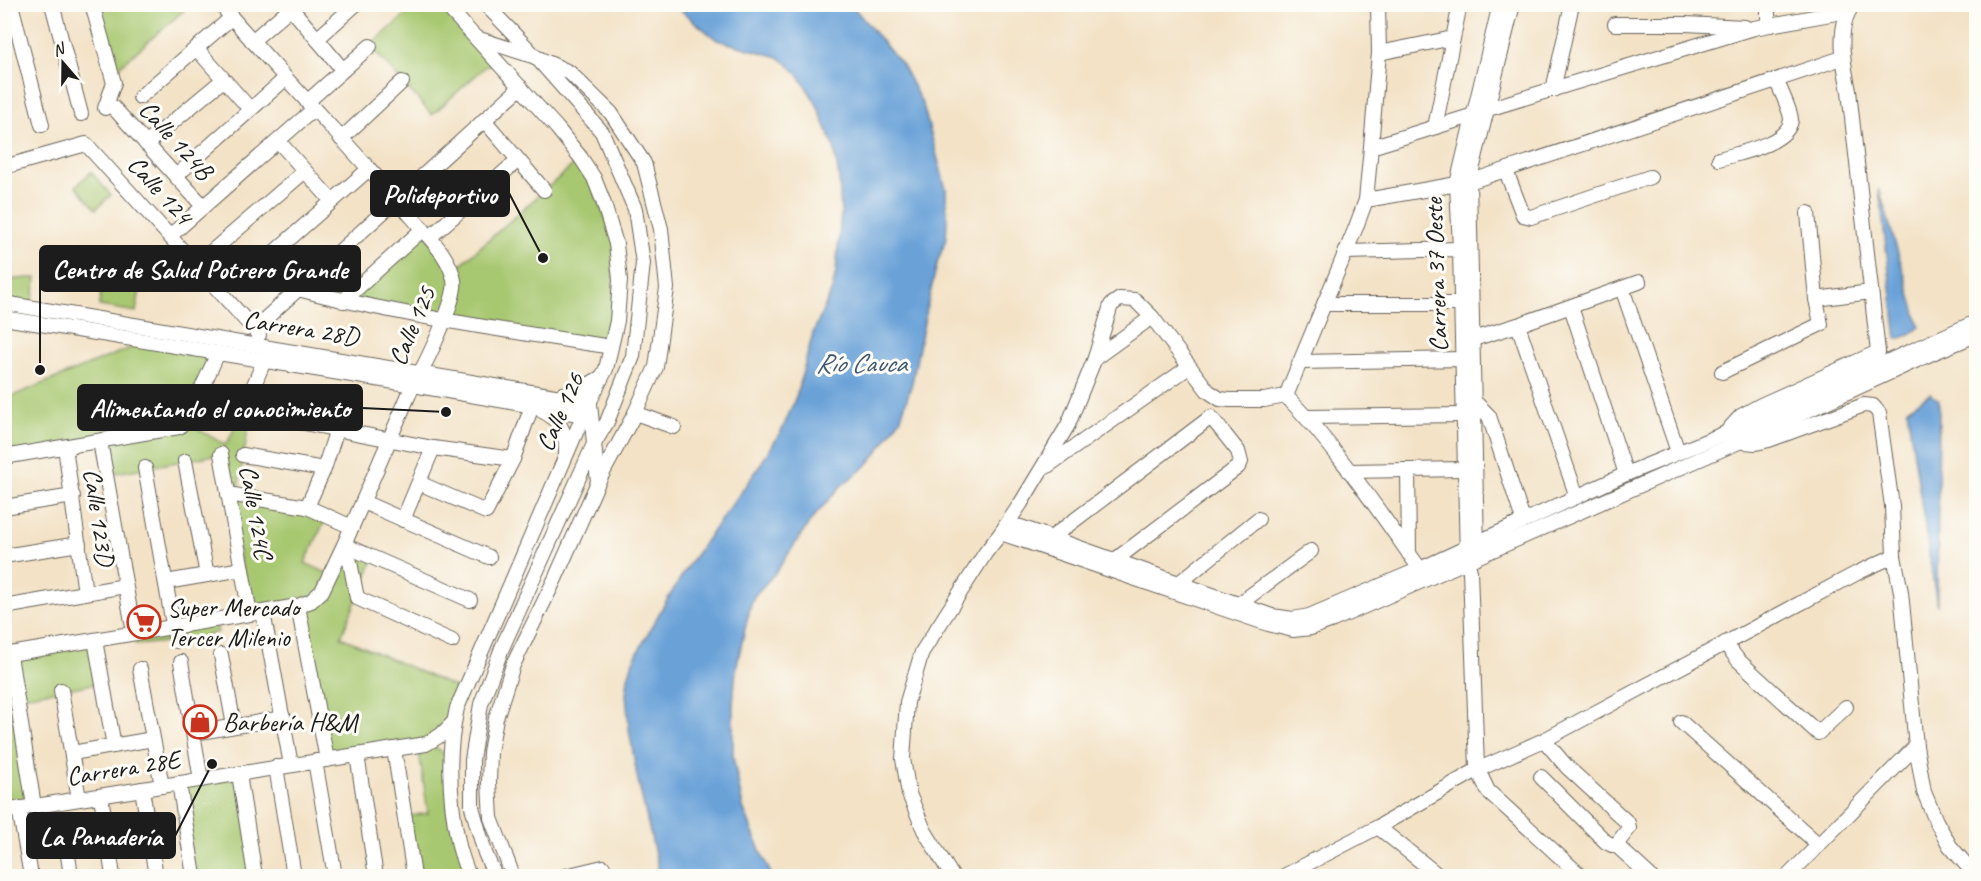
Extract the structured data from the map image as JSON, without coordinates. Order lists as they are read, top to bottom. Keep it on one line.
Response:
{"streets":{"street":["Calle 124B","Calle 124","Carrera 37 Oeste","Calle 125","Carrera 28D","Calle 126","Calle 124C","Calle 123D","Carrera 28E"]},"crossings":[["Calle 124","Carrera 28D"],["Calle 125","Carrera 28D"],["Carrera 28D","Calle 126"],["Calle 126","Carrera 28E"],["Calle 124C","Carrera 28E"]],"water":["Río Cauca"],"places":{"other":["Polideportivo","Centro de Salud Potrero Grande","Alimentando el conocimiento","La Panadería"],"supermarket":["Super Mercado Tercer Milenio"],"shop":["Barbería H&M"]},"north":"top"}
